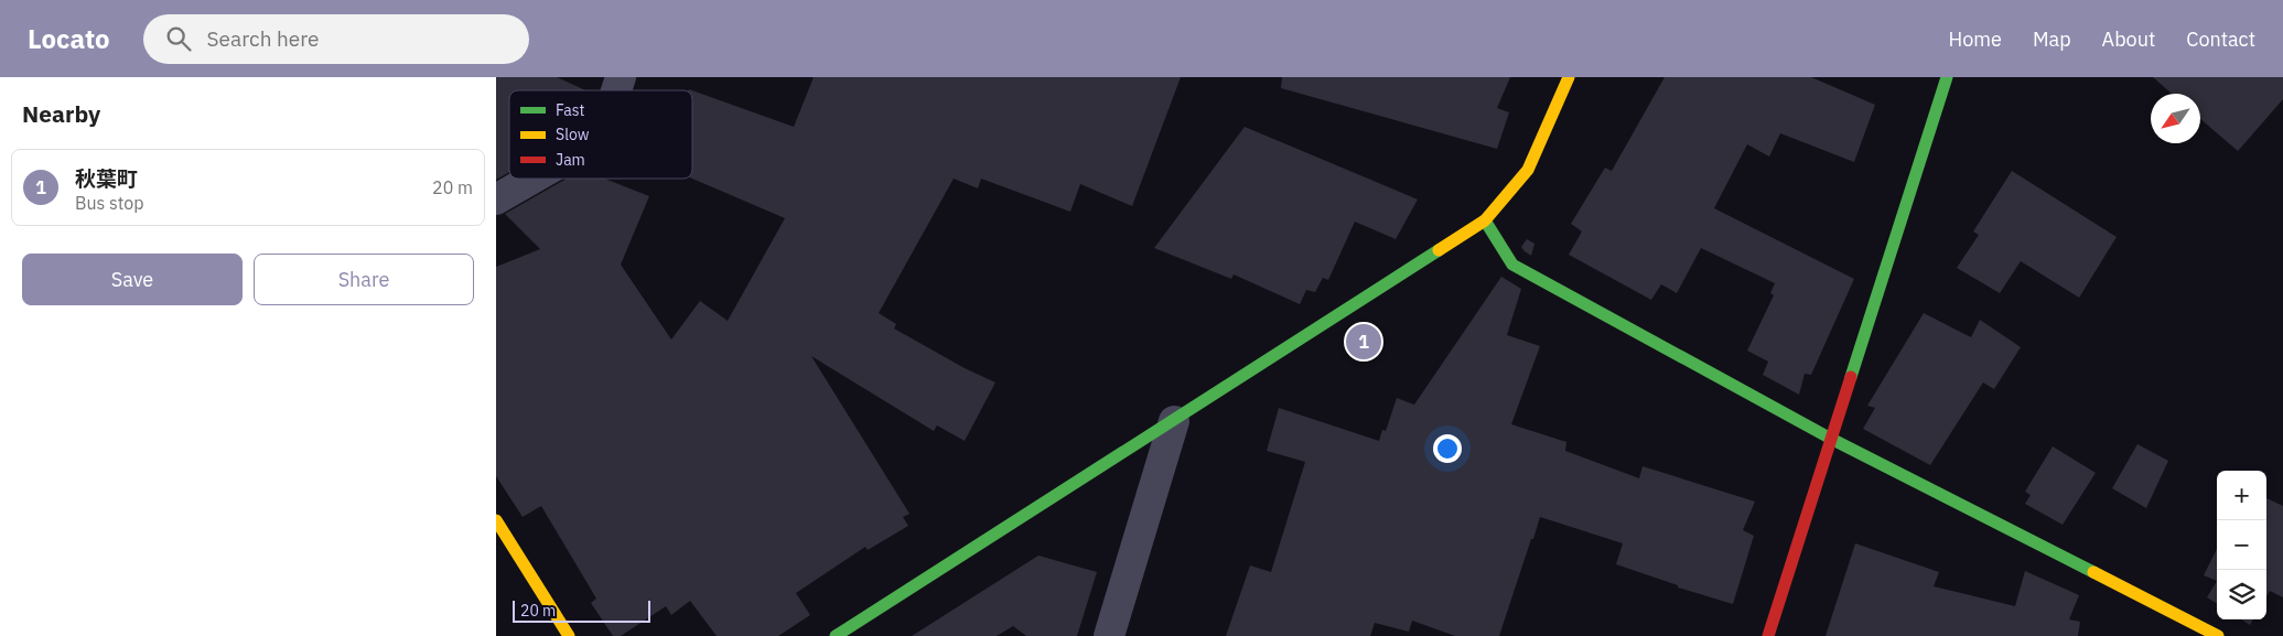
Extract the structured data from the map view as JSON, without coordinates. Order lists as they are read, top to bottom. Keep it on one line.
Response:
{"legend":["Fast","Slow","Jam"],"scale_bar":"20 m","north":"bottom left","page":{"header":"Locato","search":"Search here","nav":["Home","Map","About","Contact"],"heading":"Nearby","list":[{"mark":"1","name":"秋葉町","note":"Bus stop","value":"20 m"}],"buttons":["Save","Share"],"pins":"1","map_buttons":["+","−"],"scale":"20 m"}}
